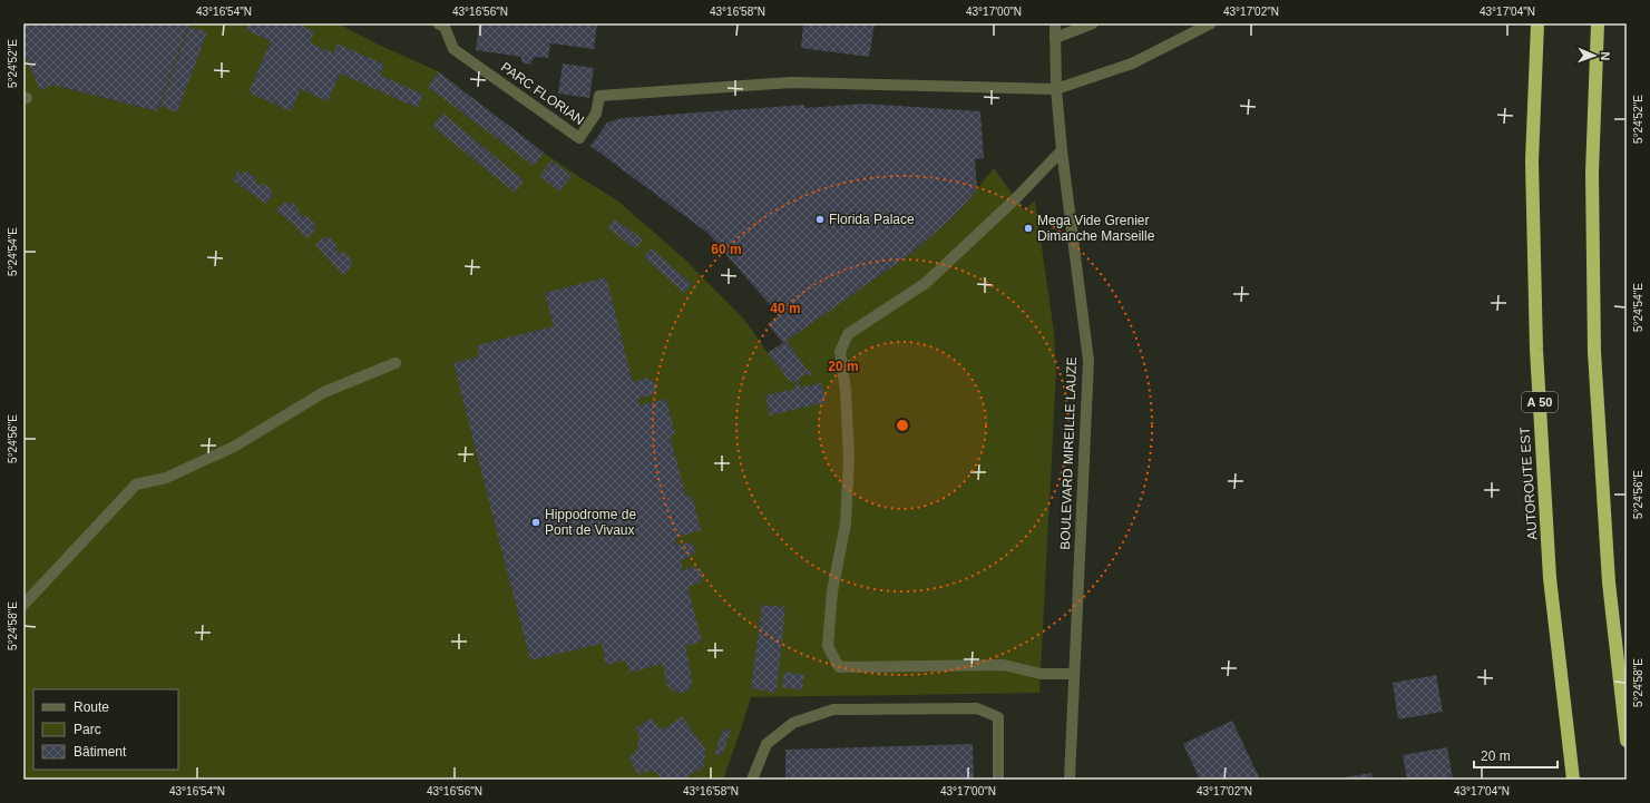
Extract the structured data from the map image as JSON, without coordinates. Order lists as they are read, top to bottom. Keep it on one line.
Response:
{"streets":{"highway":["A 50","AUTOROUTE EST"],"street":["PARC FLORIAN","BOULEVARD MIREILLE LAUZE"]},"crossings":[["PARC FLORIAN","BOULEVARD MIREILLE LAUZE"]],"places":["Florida Palace","Mega Vide Grenier Dimanche Marseille","Hippodrome de Pont de Vivaux"],"legend":["Route","Parc","Bâtiment"],"scale_bar":"20 m","north":"right","coordinates":["43°16'54\"N","43°16'56\"N","43°16'58\"N","43°17'00\"N","43°17'02\"N","43°17'04\"N","5°24'52\"E","5°24'54\"E","5°24'56\"E","5°24'58\"E"],"rings":["60 m","40 m","20 m"]}
